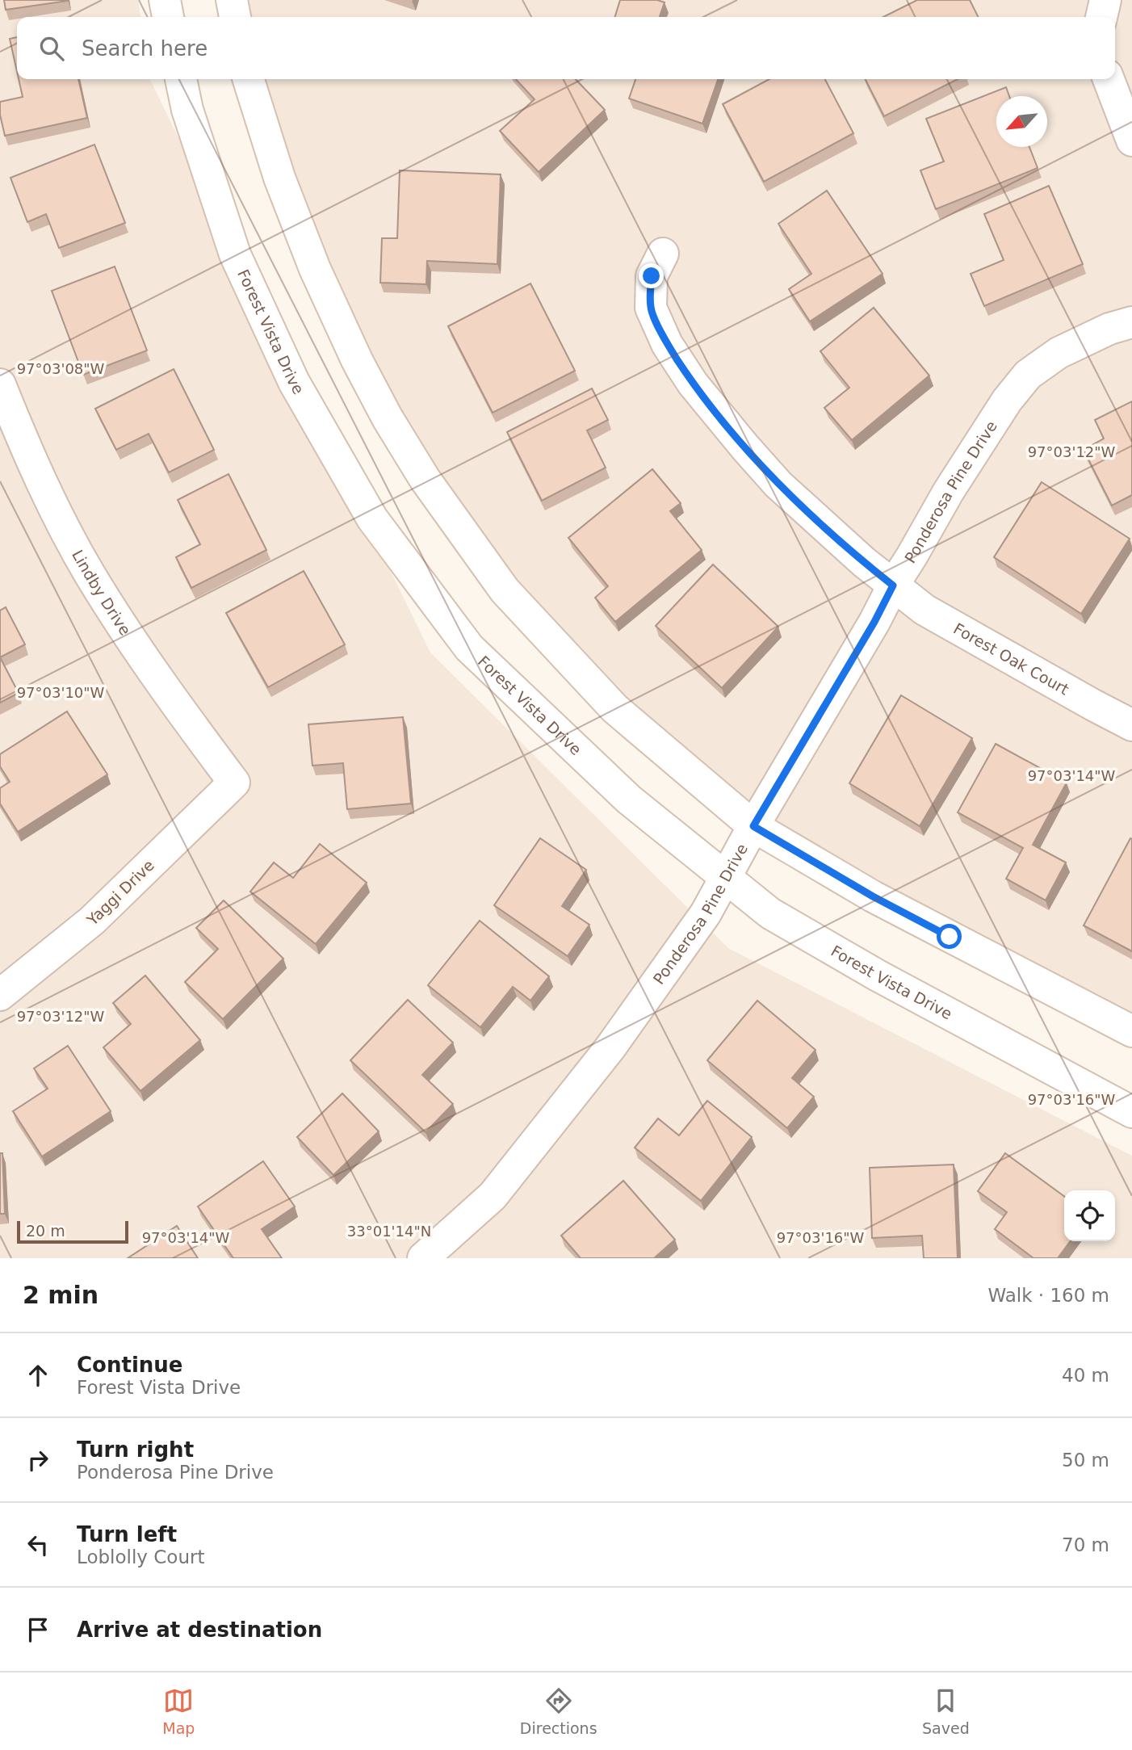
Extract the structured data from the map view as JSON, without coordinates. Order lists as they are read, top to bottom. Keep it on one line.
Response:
{"streets":{"main road":["Forest Vista Drive","Ponderosa Pine Drive","Lindby Drive","Forest Oak Court","Yaggi Drive"]},"crossings":[["Forest Vista Drive","Ponderosa Pine Drive"],["Ponderosa Pine Drive","Forest Oak Court"],["Lindby Drive","Yaggi Drive"]],"scale_bar":"20 m","north":"bottom left","page":{"search":"Search here","scale":"20 m","heading":["2 min","Walk · 160 m"],"list":[["Continue","Forest Vista Drive","40 m"],["Turn right","Ponderosa Pine Drive","50 m"],["Turn left","Loblolly Court","70 m"],"Arrive at destination"],"nav":["Map","Directions","Saved"]},"coordinates":["97°03'08\"W","97°03'12\"W","97°03'10\"W","97°03'14\"W","97°03'16\"W","33°01'14\"N"]}
